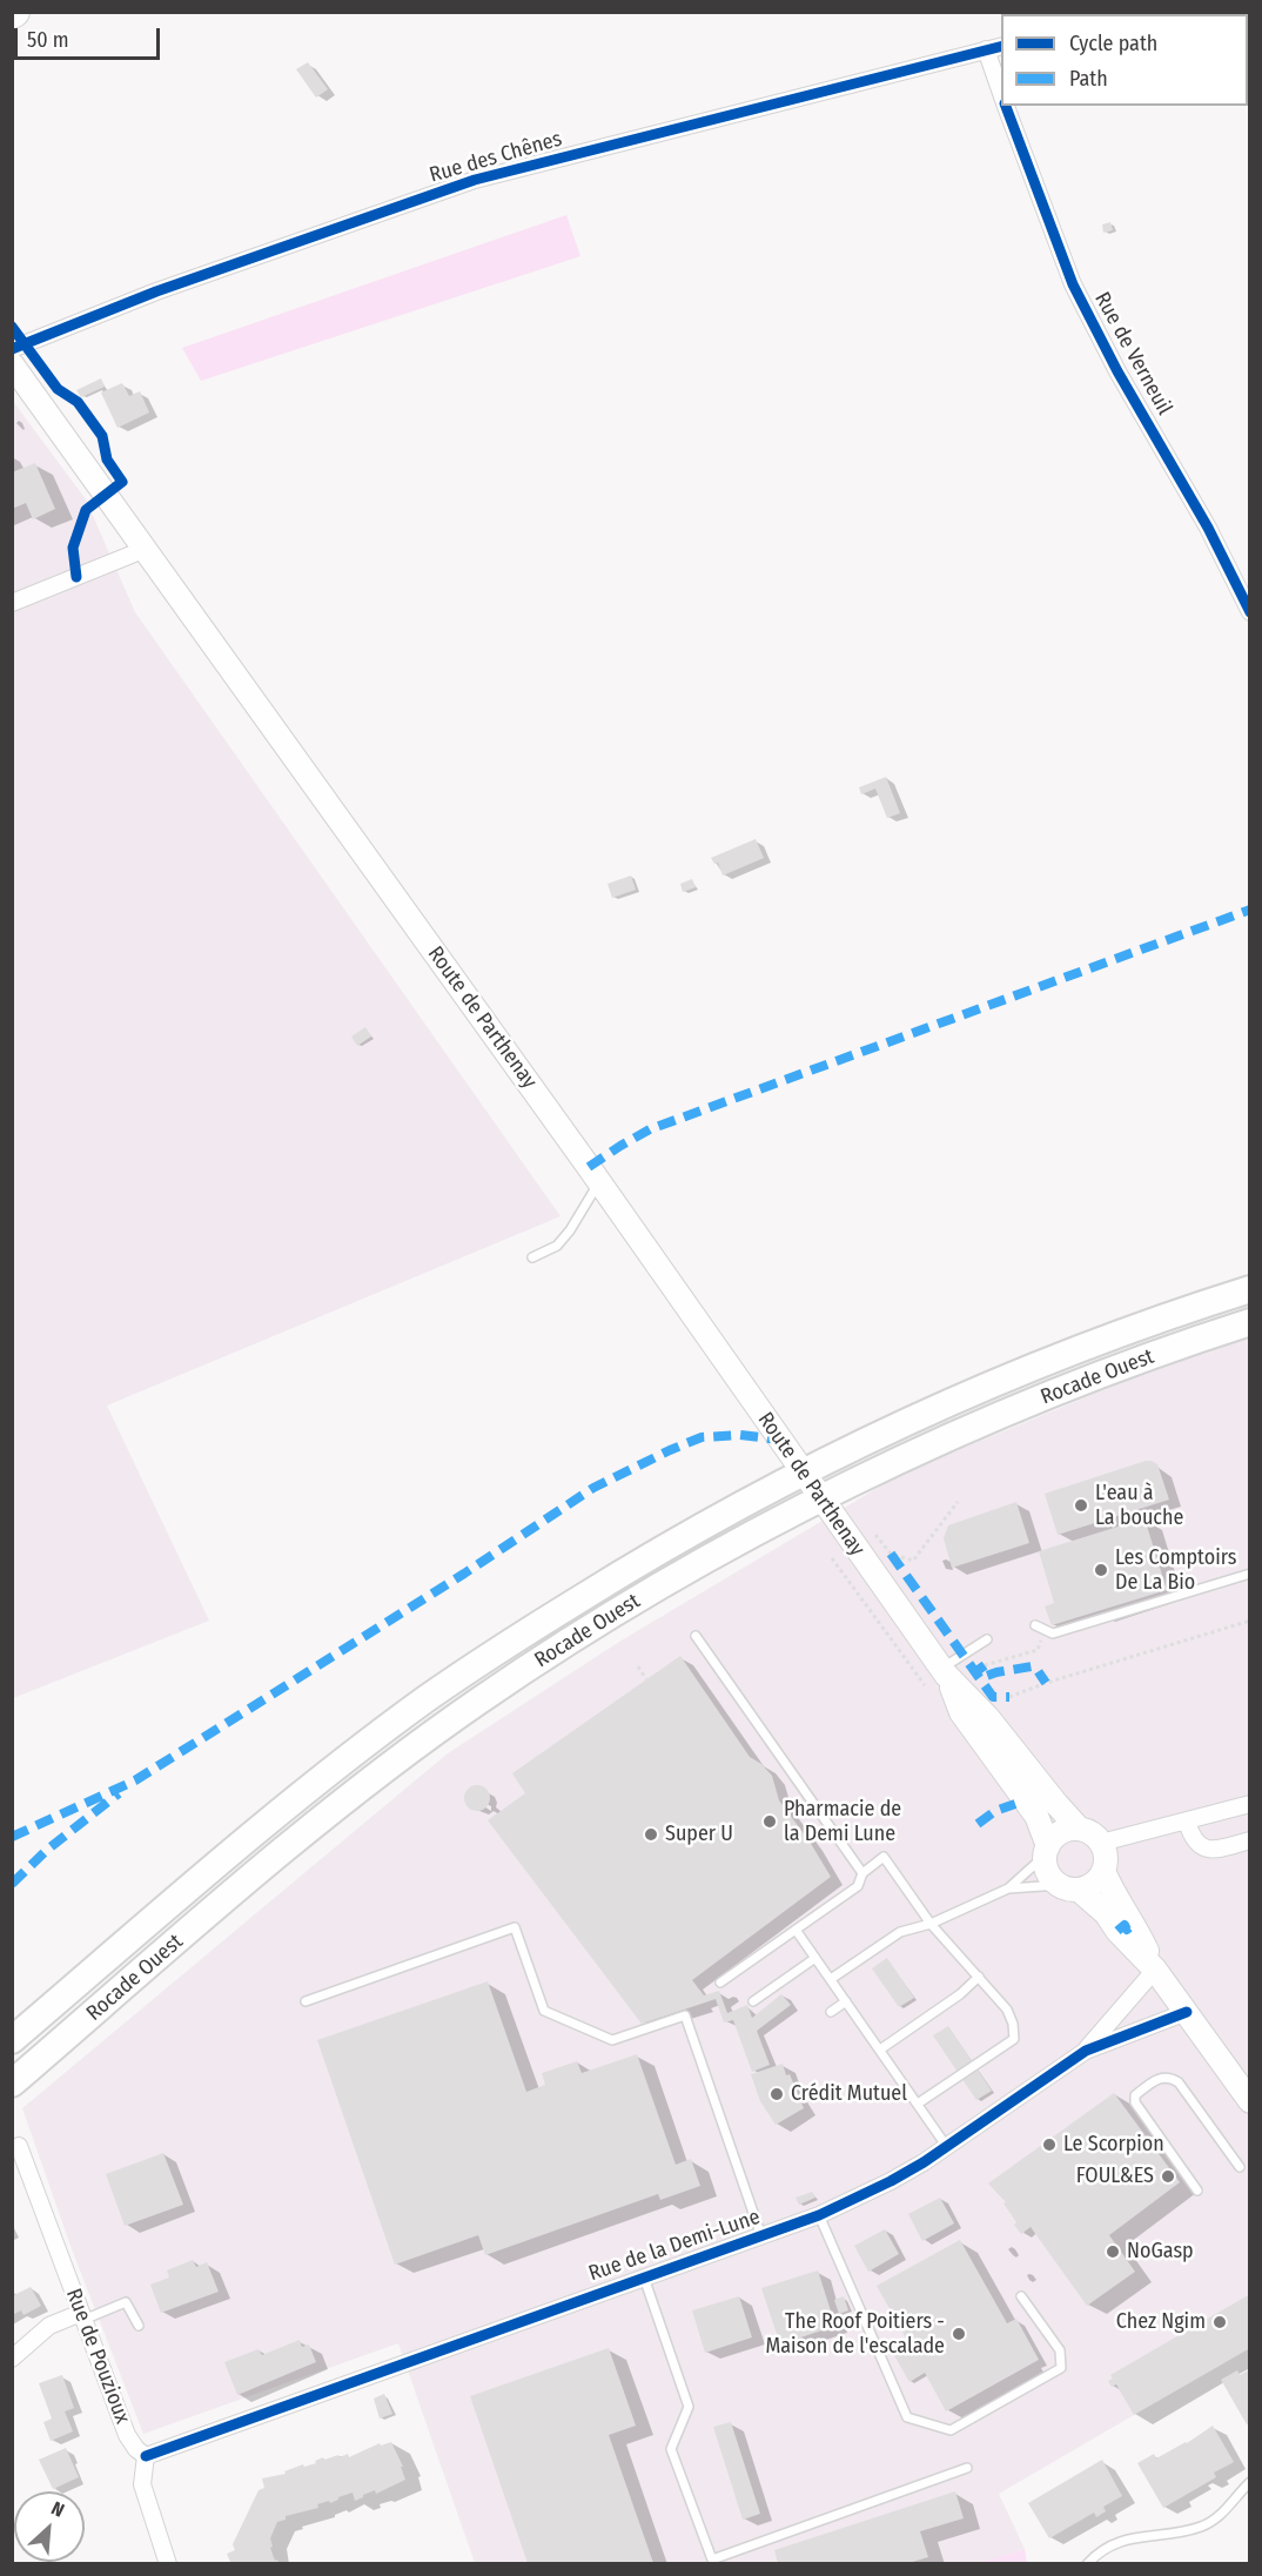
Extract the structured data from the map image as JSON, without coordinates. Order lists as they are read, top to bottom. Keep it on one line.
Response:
{"streets":{"main road":["Route de Parthenay","Rocade Ouest"],"street":["Rue des Chênes","Rue de Verneuil","Rue de la Demi-Lune","Rue de Pouzioux"]},"crossings":[["Rue des Chênes","Rue de Verneuil"],["Route de Parthenay","Rocade Ouest"],["Rue de la Demi-Lune","Rue de Pouzioux"]],"places":["L'eau à La bouche","Les Comptoirs De La Bio","Pharmacie de la Demi Lune","Super U","Crédit Mutuel","Le Scorpion","FOUL&ES","NoGasp","Chez Ngim","The Roof Poitiers - Maison de l'escalade"],"legend":["Cycle path","Path"],"scale_bar":"50 m","north":"top right"}
